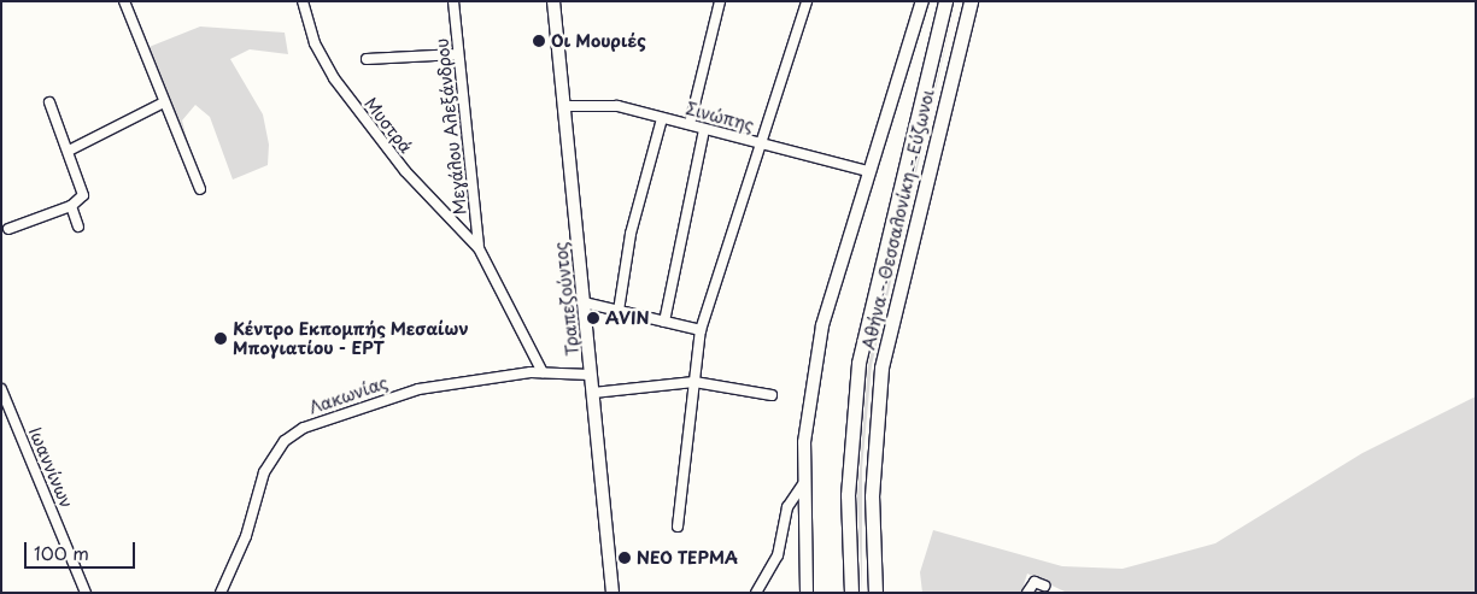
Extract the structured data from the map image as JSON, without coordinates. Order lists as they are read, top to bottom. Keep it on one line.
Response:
{"streets":{"highway":["Αθήνα - Θεσσαλονίκη - Εύζωνοι"],"main road":["Τραπεζούντος"],"street":["Σινώπης","Μυστρά","Μεγάλου Αλεξάνδρου","Λακωνίας","Ιωαννίνων"]},"crossings":[["Σινώπης","Τραπεζούντος"],["Μυστρά","Μεγάλου Αλεξάνδρου"],["Τραπεζούντος","Λακωνίας"]],"places":["Οι Μουριές","AVIN","Κέντρο Εκπομπής Μεσαίων Μπογιατίου - ΕΡΤ","ΝΕΟ ΤΕΡΜΑ"],"scale_bar":"100 m"}
